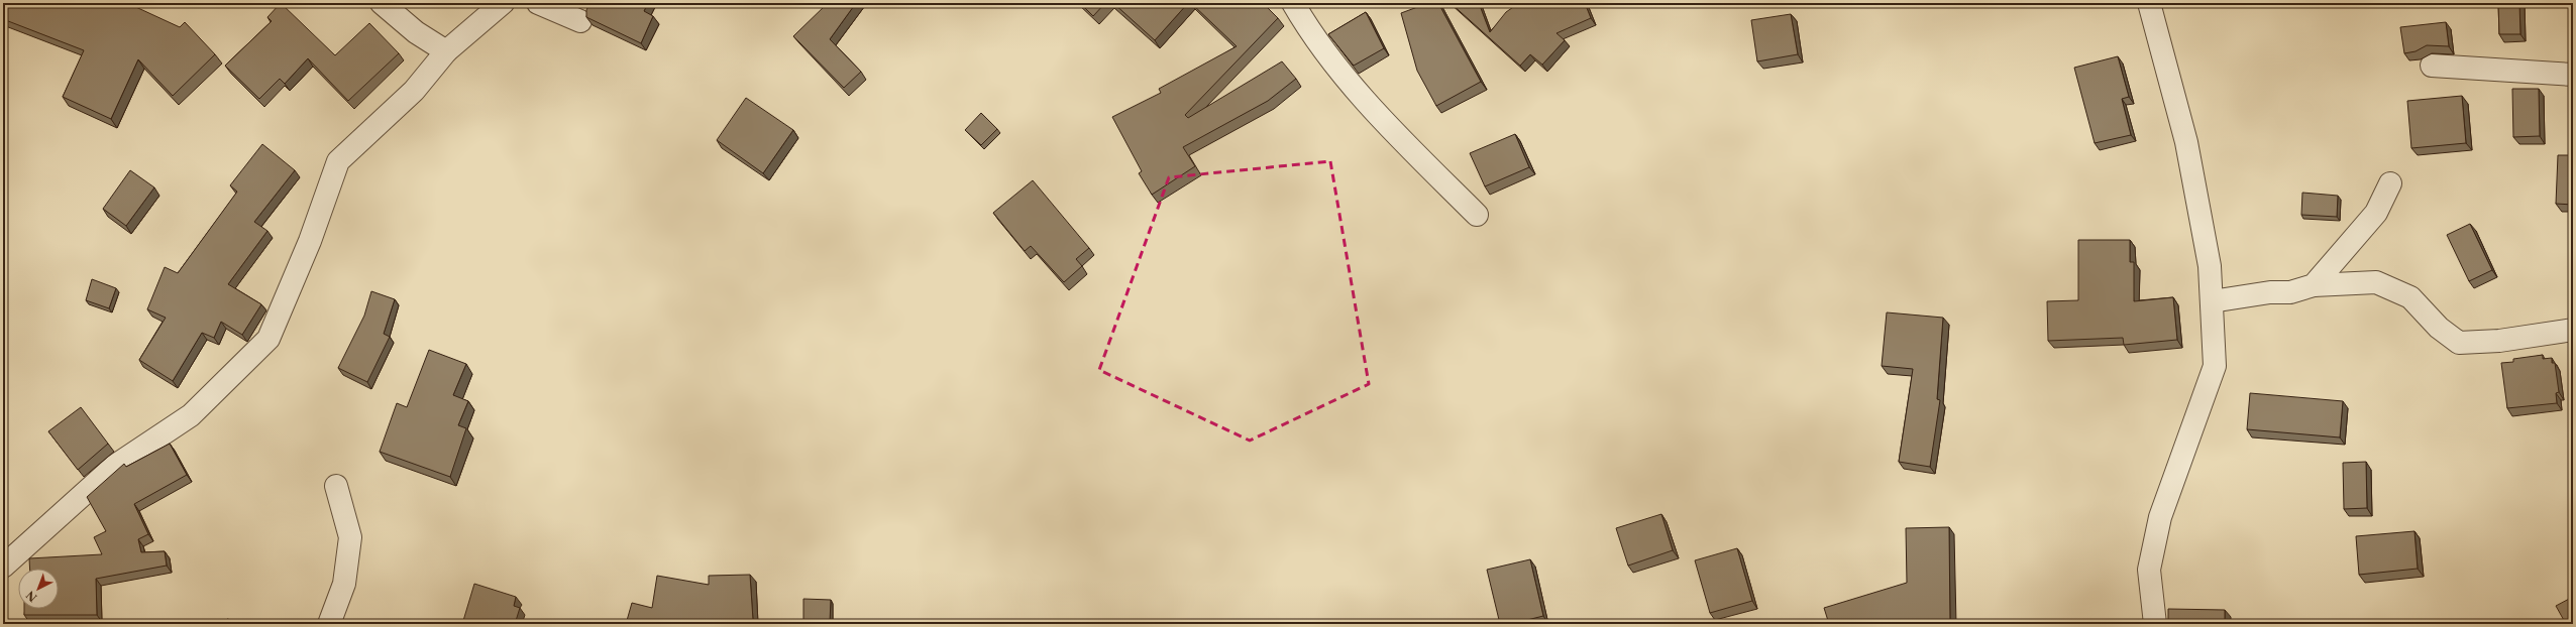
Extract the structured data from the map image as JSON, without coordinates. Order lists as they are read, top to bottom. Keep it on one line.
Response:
{"north":"bottom left"}
